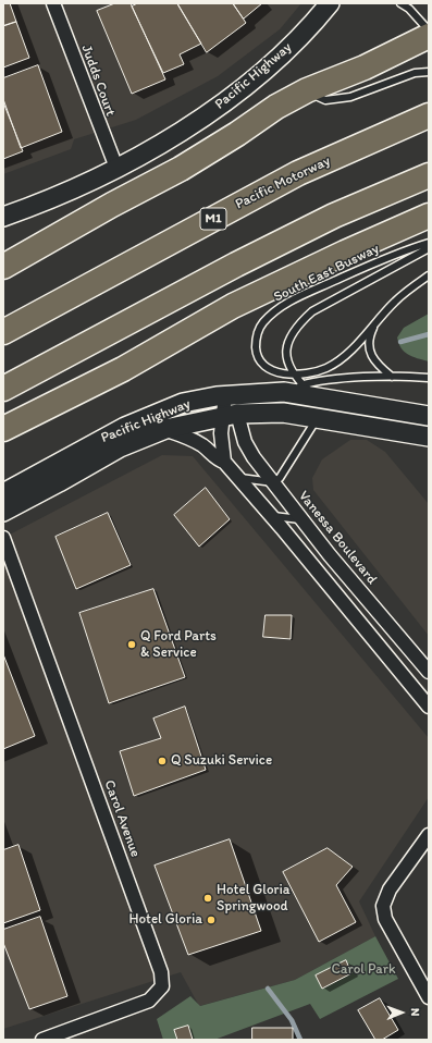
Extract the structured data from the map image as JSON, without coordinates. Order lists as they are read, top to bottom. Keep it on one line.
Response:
{"streets":{"highway":["Pacific Motorway","M1"],"street":["Pacific Highway","Judds Court","Vanessa Boulevard","Carol Avenue"],"lane":["South East Busway"]},"crossings":[["Pacific Highway","Judds Court"],["Pacific Highway","South East Busway"],["Pacific Highway","Vanessa Boulevard"]],"parks":["Carol Park"],"places":["Q Ford Parts & Service","Q Suzuki Service","Hotel Gloria Springwood","Hotel Gloria"],"north":"right"}
